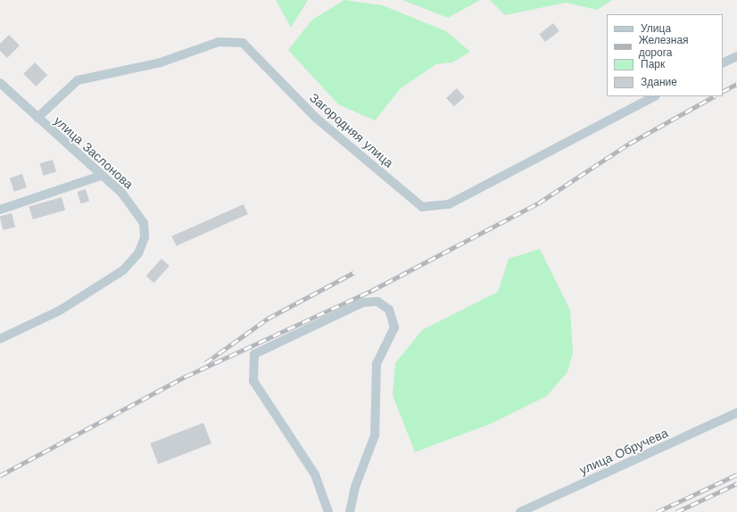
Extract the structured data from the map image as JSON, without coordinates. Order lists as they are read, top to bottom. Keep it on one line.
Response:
{"streets":{"street":["Загородняя улица","улица Заслонова","улица Обручева"]},"crossings":[["Загородняя улица","улица Заслонова"]],"legend":["Улица","Железная дорога","Парк","Здание"]}
